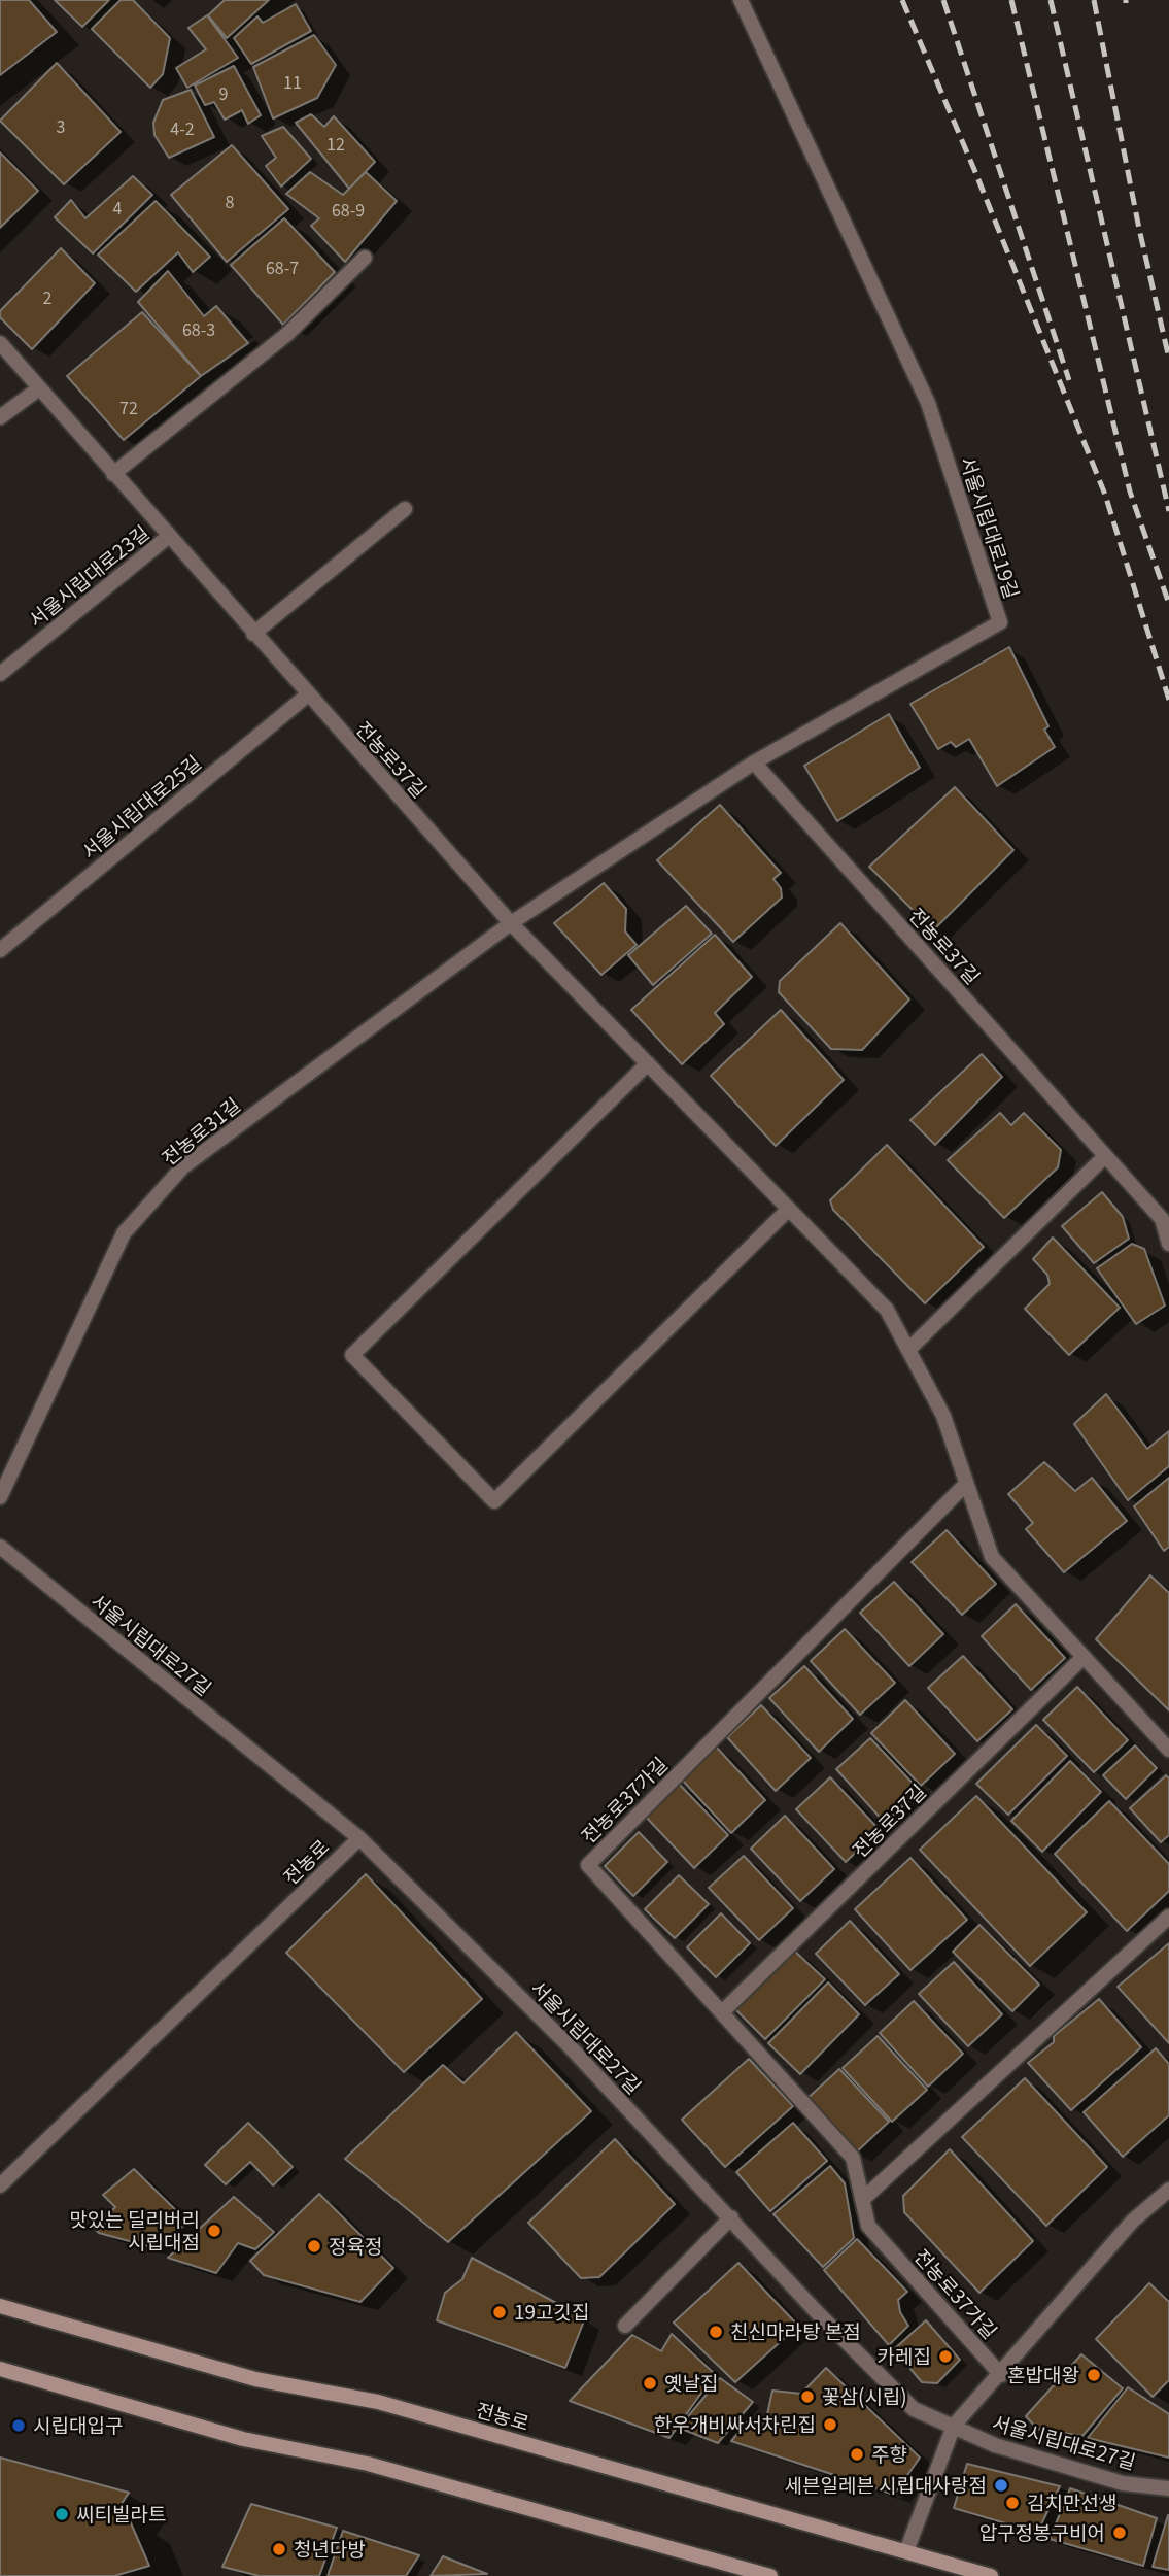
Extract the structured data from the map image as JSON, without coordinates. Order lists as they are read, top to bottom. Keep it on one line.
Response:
{"streets":{"main road":["전농로"],"street":["서울시립대로19길","서울시립대로23길","전농로37길","서울시립대로25길","전농로31길","서울시립대로27길","전농로37가길"]},"crossings":[["서울시립대로19길","전농로37길"],["서울시립대로19길","전농로31길"],["서울시립대로23길","전농로37길"],["전농로37길","서울시립대로25길"],["전농로37길","전농로31길"],["전농로37길","전농로37가길"],["서울시립대로27길","전농로"]],"places":["맛있는 딜리버리 시립대점","정육정","19고깃집","친신마라탕 본점","카레집","혼밥대왕","옛날집","꽃삼(시립)","한우개비싸서차린집","시립대입구","주향","세븐일레븐 시립대사랑점","김치만선생","씨티빌라트","압구정봉구비어","청년다방"],"house_numbers":["11","9","3","4-2","12","8","4","68-9","68-7","2","68-3","72"]}
